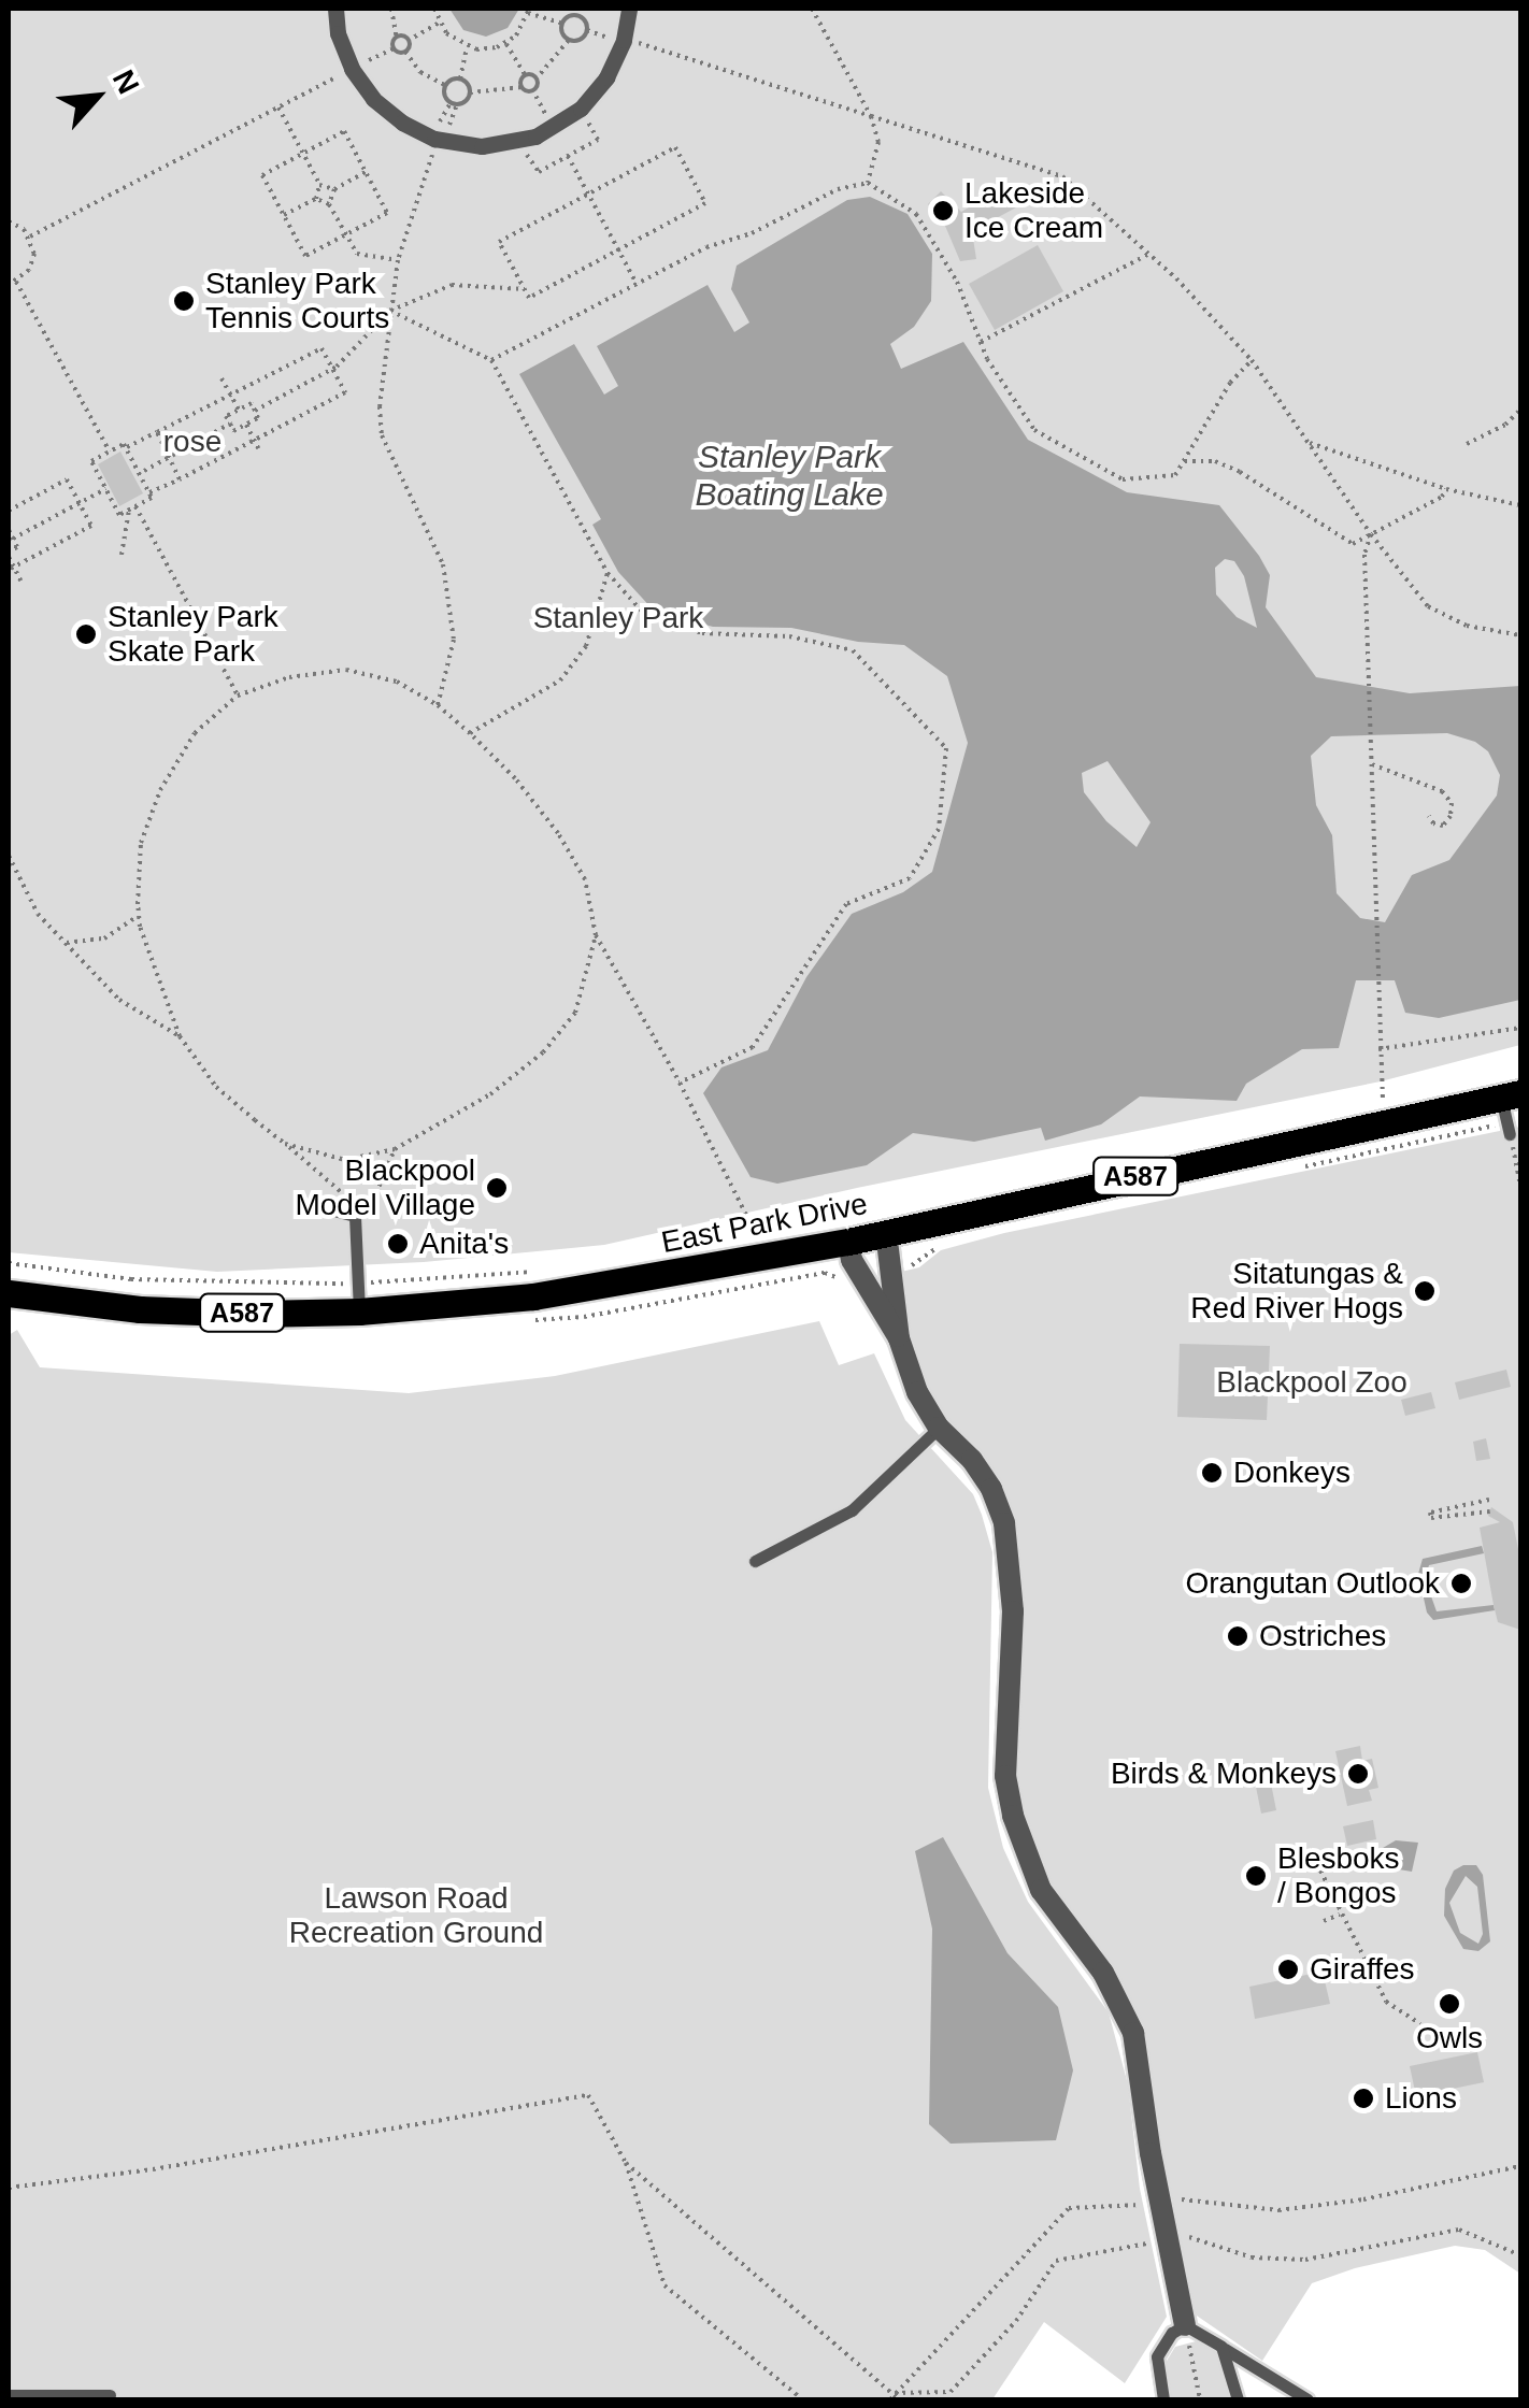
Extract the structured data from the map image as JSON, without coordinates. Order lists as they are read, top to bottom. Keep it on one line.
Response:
{"streets":{"main road":["A587","East Park Drive"]},"water":["Stanley Park Boating Lake"],"parks":["rose","Stanley Park","Blackpool Zoo","Lawson Road Recreation Ground"],"places":["Lakeside Ice Cream","Stanley Park Tennis Courts","Stanley Park Skate Park","Blackpool Model Village","Anita's","Sitatungas & Red River Hogs","Donkeys","Orangutan Outlook","Ostriches","Birds & Monkeys","Blesboks / Bongos","Giraffes","Owls","Lions"],"north":"top right"}
